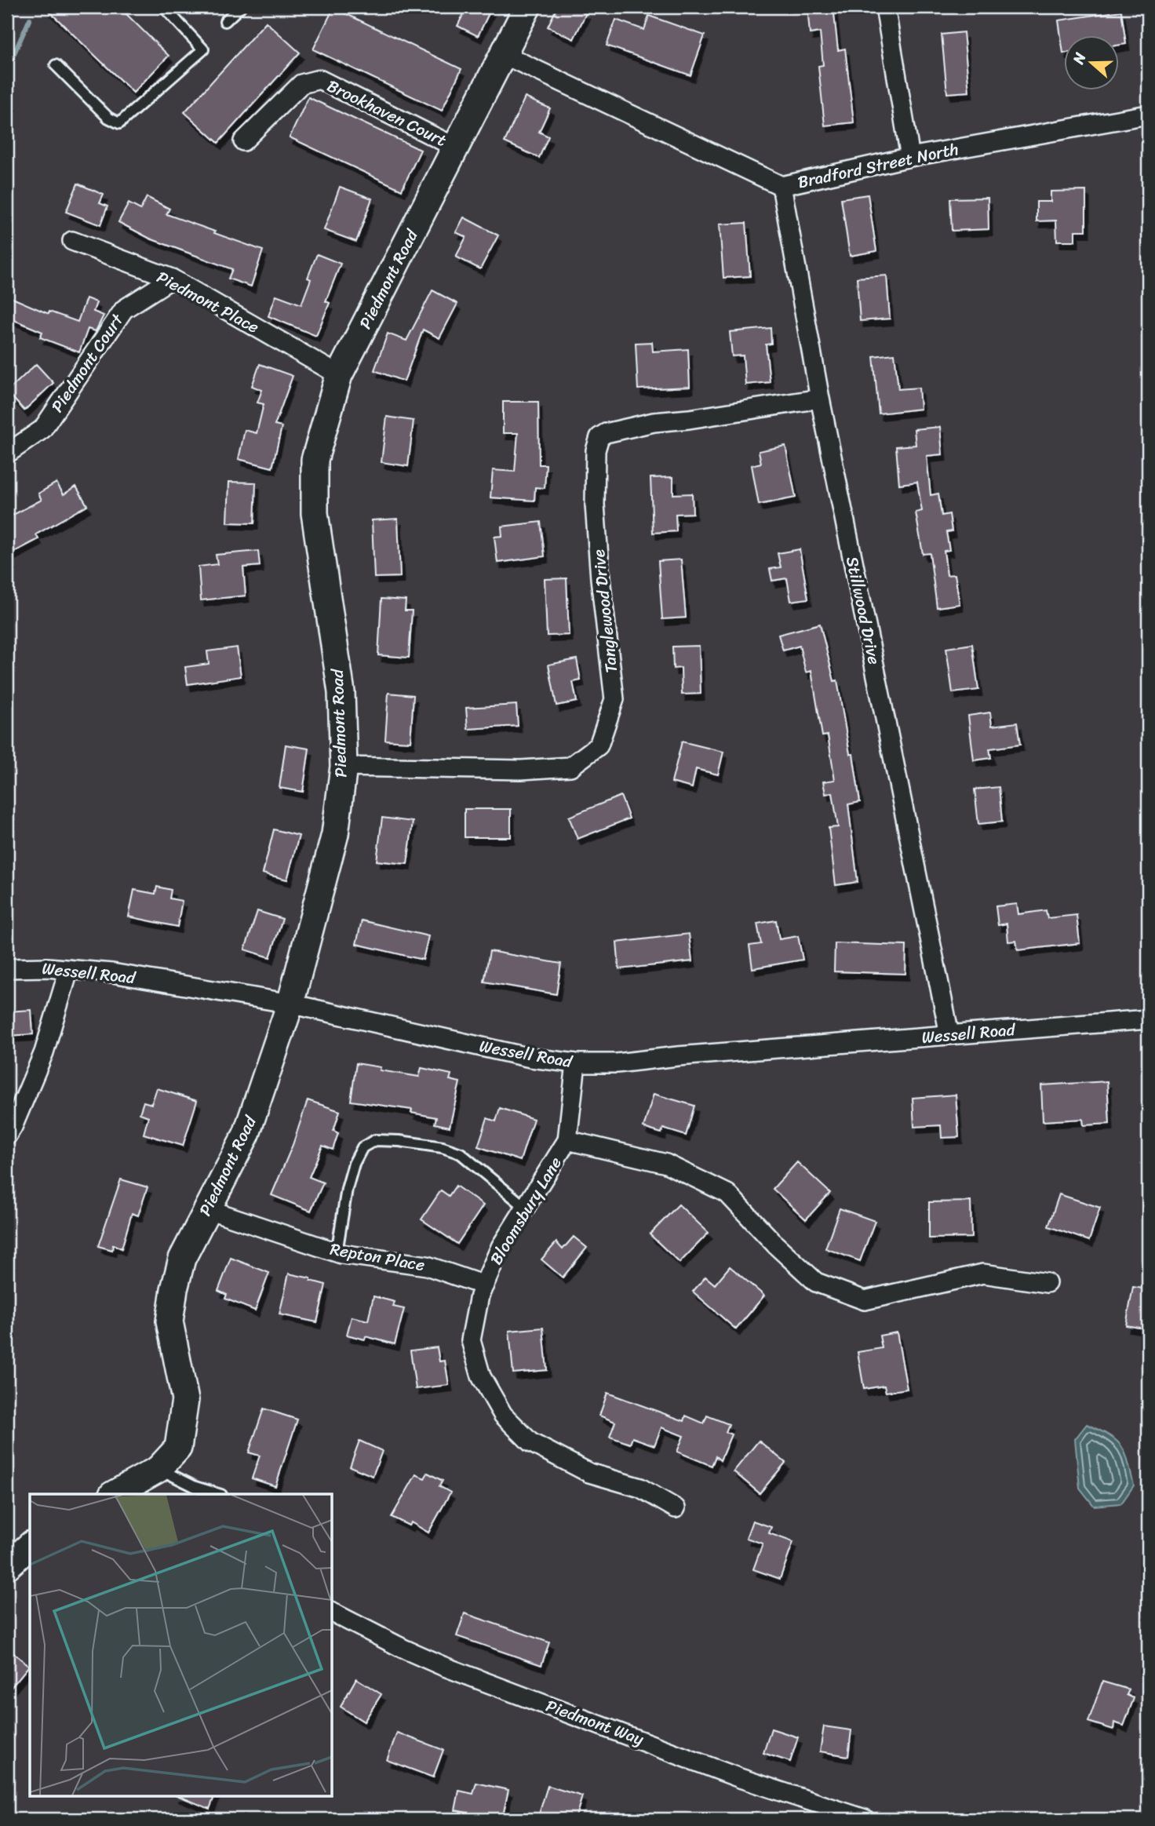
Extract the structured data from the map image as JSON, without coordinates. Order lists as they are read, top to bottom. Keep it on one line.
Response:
{"streets":{"street":["Brookhaven Court","Bradford Street North","Piedmont Road","Piedmont Place","Piedmont Court","Stillwood Drive","Tanglewood Drive","Wessell Road","Bloomsbury Lane","Repton Place","Piedmont Way"]},"crossings":[["Brookhaven Court","Piedmont Road"],["Bradford Street North","Piedmont Road"],["Bradford Street North","Stillwood Drive"],["Piedmont Road","Piedmont Place"],["Piedmont Road","Tanglewood Drive"],["Piedmont Road","Wessell Road"],["Piedmont Road","Repton Place"],["Piedmont Place","Piedmont Court"],["Stillwood Drive","Tanglewood Drive"],["Stillwood Drive","Wessell Road"],["Wessell Road","Bloomsbury Lane"],["Bloomsbury Lane","Repton Place"]],"north":"left"}
